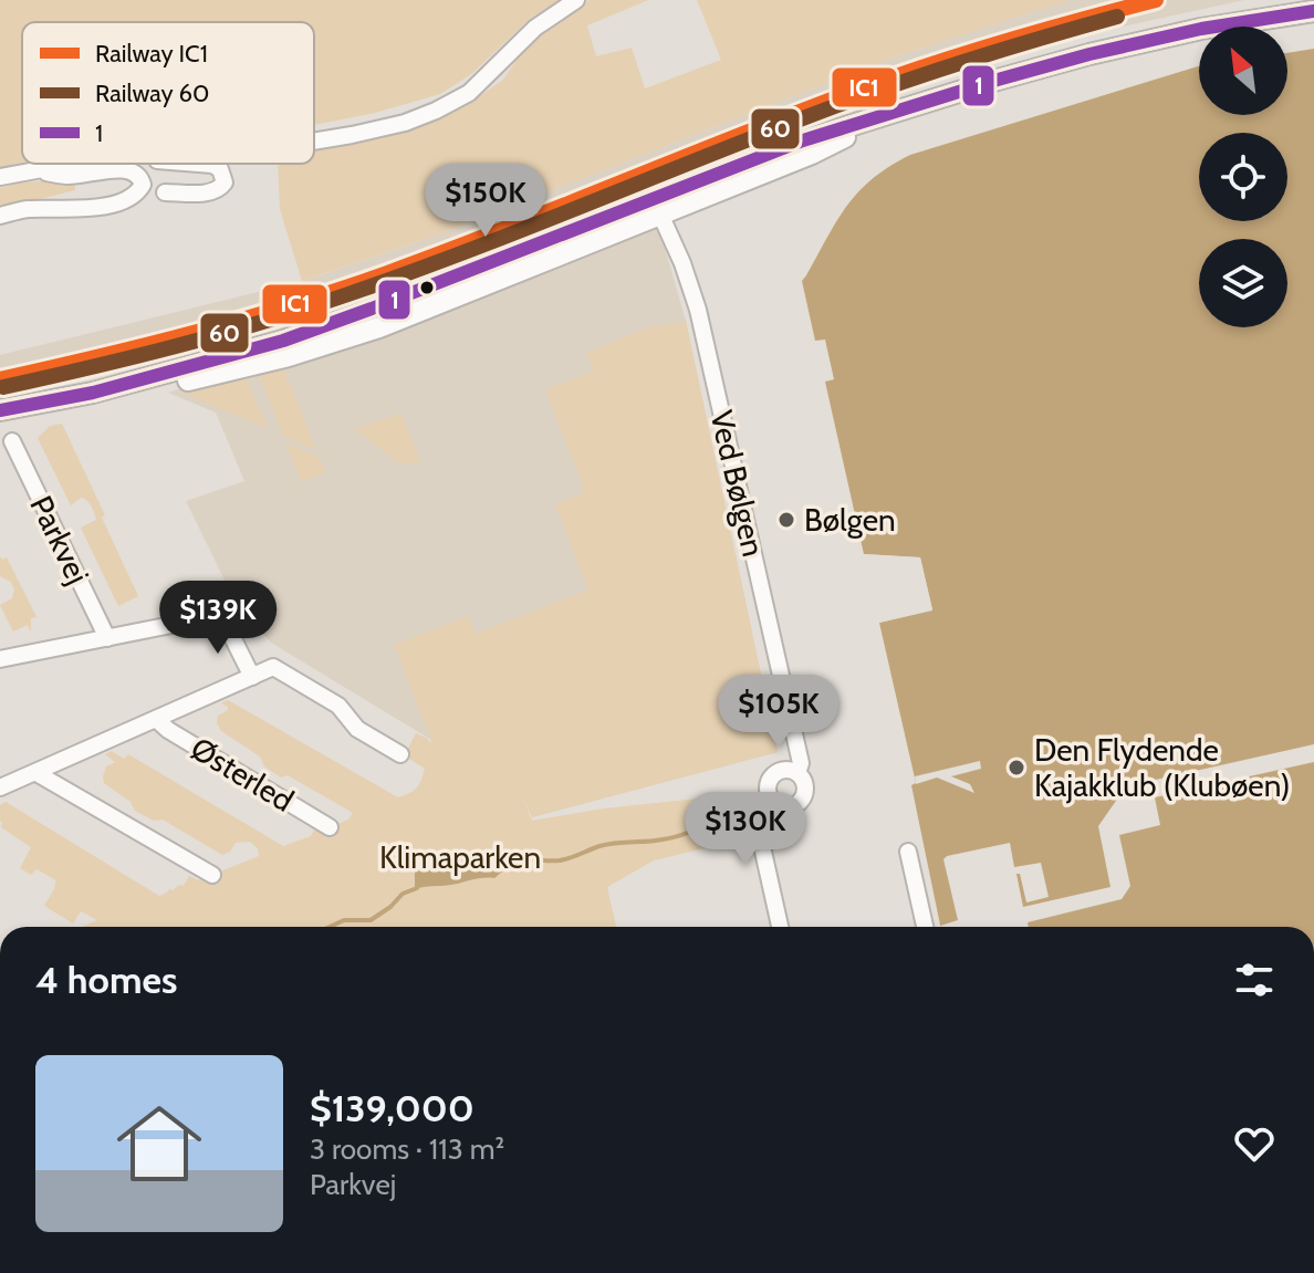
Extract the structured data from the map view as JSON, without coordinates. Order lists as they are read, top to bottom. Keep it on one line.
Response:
{"streets":{"street":["Ved Bølgen","Parkvej","Østerled"]},"parks":["Klimaparken"],"places":["Bølgen","Den Flydende Kajakklub (Klubøen)"],"lines":["rail line IC1","transit line 1","rail line 60"],"legend":["Railway IC1","Railway 60","1"],"north":"top left","page":{"price":["$150K","$139K","$105K","$130K"],"heading":"4 homes","list":[{"name":"$139,000","note":"3 rooms · 113 m² · Parkvej"}]}}
